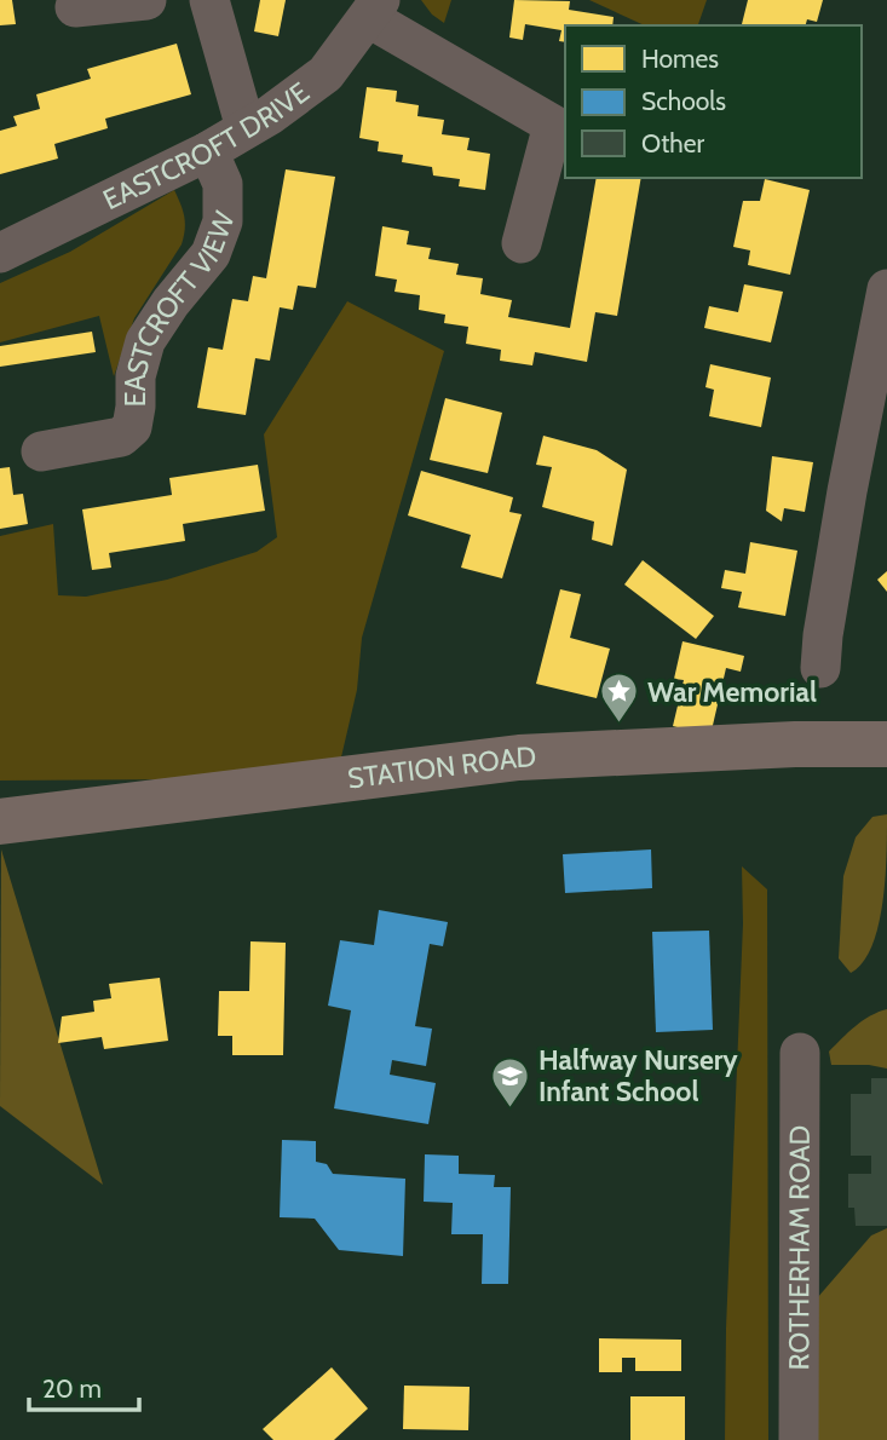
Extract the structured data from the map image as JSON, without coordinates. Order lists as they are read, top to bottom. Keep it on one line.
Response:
{"streets":{"main road":["STATION ROAD"],"street":["EASTCROFT DRIVE","EASTCROFT VIEW","ROTHERHAM ROAD"]},"crossings":[["EASTCROFT DRIVE","EASTCROFT VIEW"]],"places":{"place":["War Memorial"],"school or university":["Halfway Nursery Infant School"]},"legend":["Homes","Schools","Other"],"scale_bar":"20 m"}
